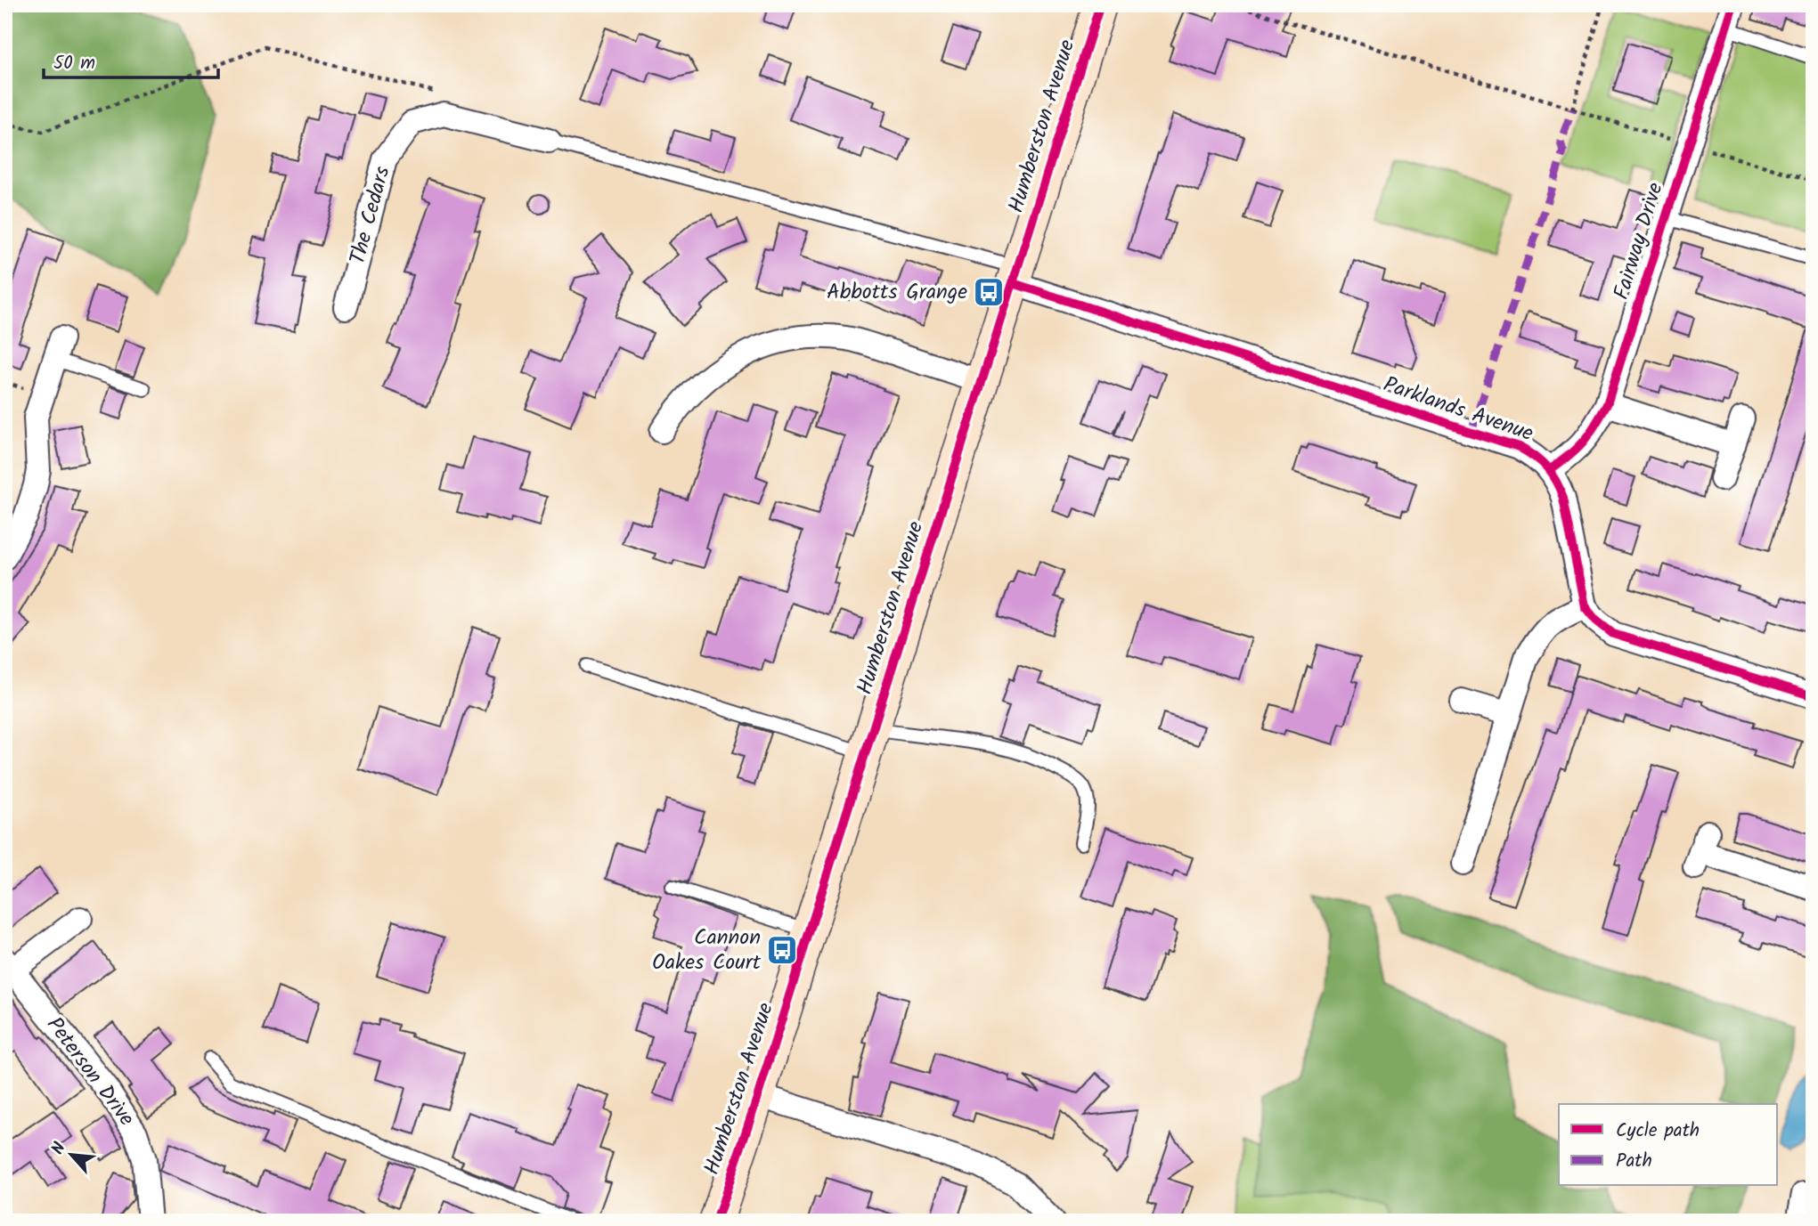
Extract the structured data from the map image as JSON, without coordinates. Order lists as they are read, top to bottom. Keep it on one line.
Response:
{"streets":{"main road":["Humberston Avenue"],"street":["The Cedars","Fairway Drive","Parklands Avenue","Peterson Drive"]},"crossings":[["Humberston Avenue","Parklands Avenue"],["Fairway Drive","Parklands Avenue"]],"places":{"bus stop":["Abbotts Grange","Cannon Oakes Court"]},"legend":["Cycle path","Path"],"scale_bar":"50 m","north":"top left"}
